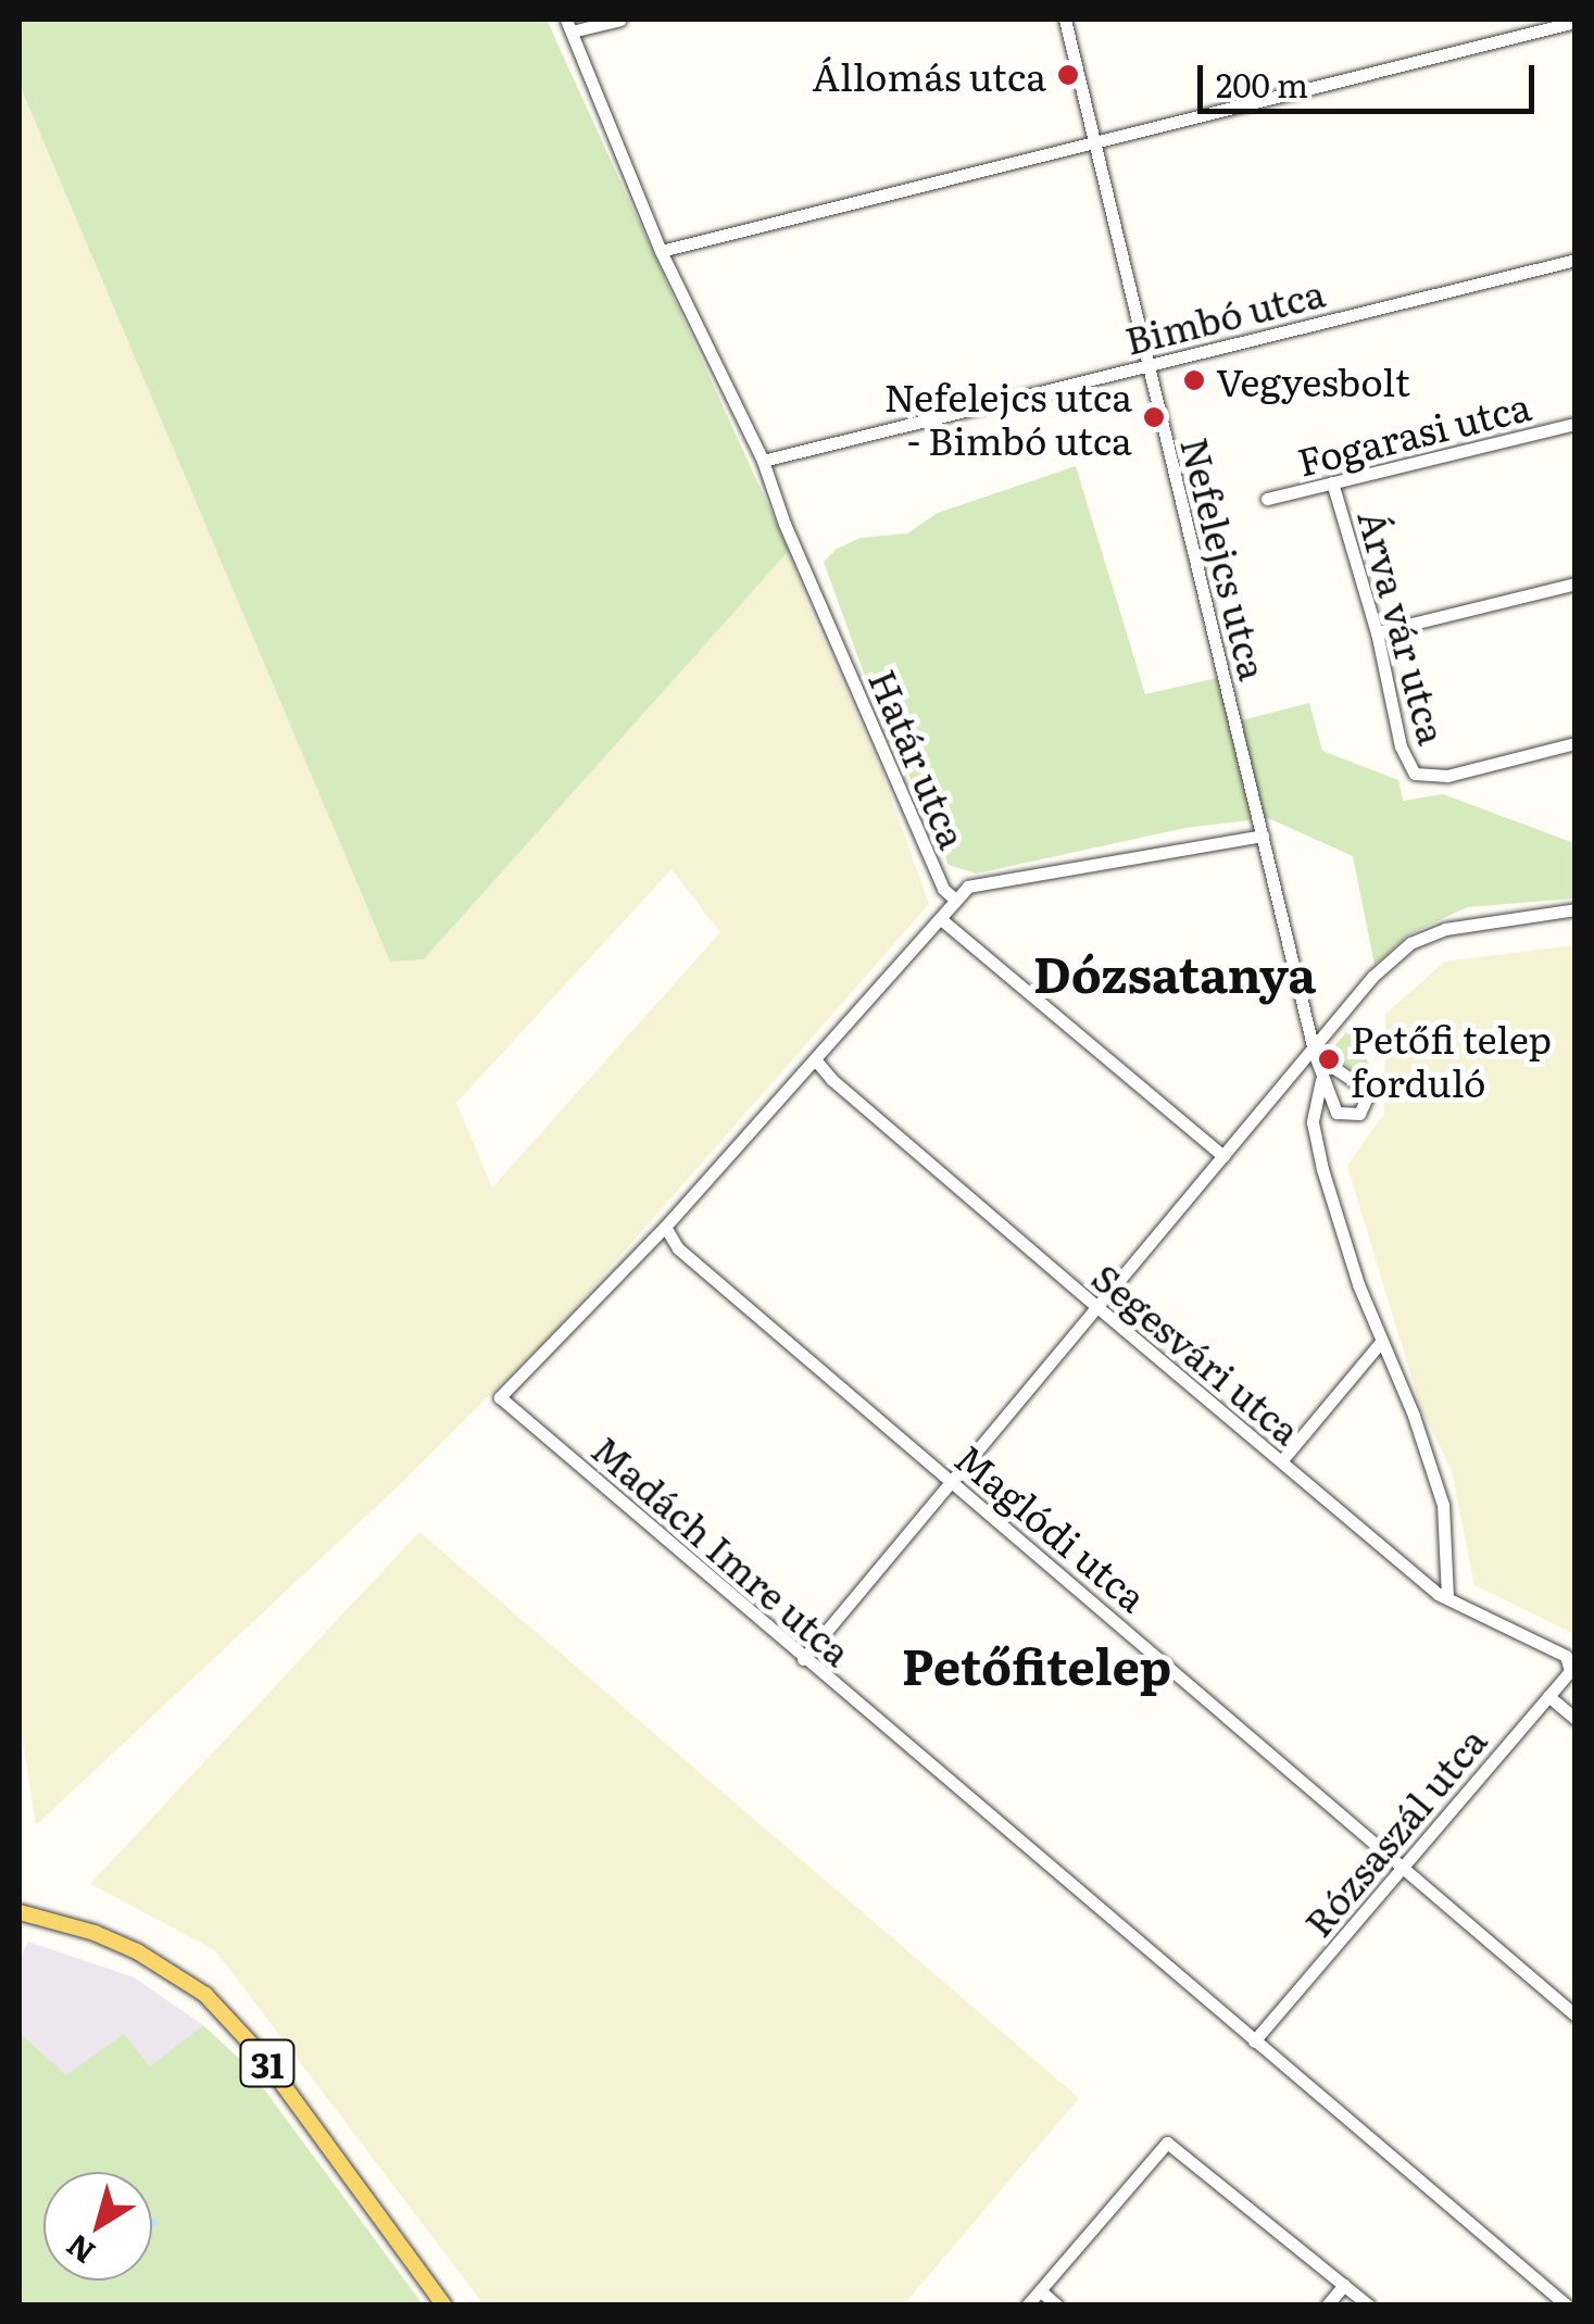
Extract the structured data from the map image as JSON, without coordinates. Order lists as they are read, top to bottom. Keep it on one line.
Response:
{"streets":{"main road":["31"],"street":["Bimbó utca","Fogarasi utca","Nefelejcs utca","Árva vár utca","Határ utca","Segesvári utca","Maglódi utca","Madách Imre utca","Rózsaszál utca"]},"crossings":[["Bimbó utca","Nefelejcs utca"],["Bimbó utca","Határ utca"],["Fogarasi utca","Árva vár utca"],["Határ utca","Segesvári utca"],["Határ utca","Maglódi utca"],["Határ utca","Madách Imre utca"],["Segesvári utca","Rózsaszál utca"],["Maglódi utca","Rózsaszál utca"],["Madách Imre utca","Rózsaszál utca"]],"districts":["Dózsatanya","Petőfitelep"],"places":["Állomás utca","Vegyesbolt","Nefelejcs utca - Bimbó utca","Petőfi telep forduló"],"scale_bar":"200 m","north":"bottom left"}
